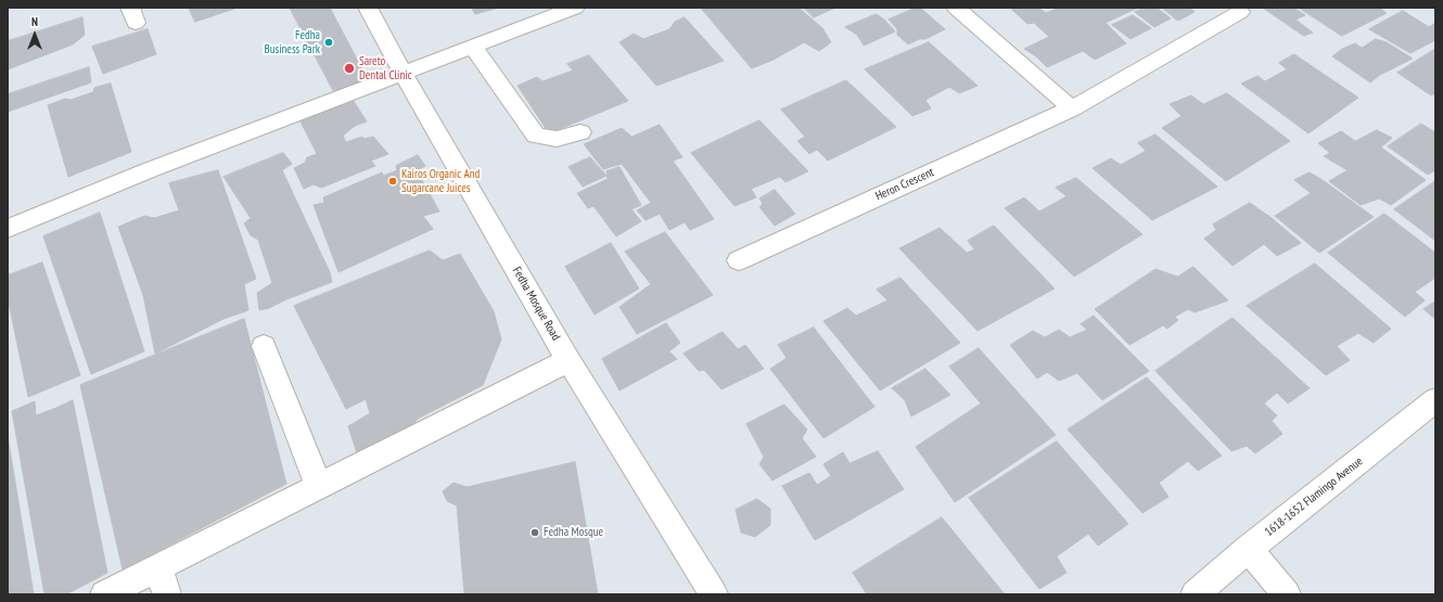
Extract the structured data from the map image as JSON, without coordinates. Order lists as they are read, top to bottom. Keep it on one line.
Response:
{"streets":{"street":["Heron Crescent","Fedha Mosque Road","1618-1652 Flamingo Avenue"]},"places":["Fedha Business Park","Sareto Dental Clinic","Kairos Organic And Sugarcane Juices","Fedha Mosque"],"north":"top"}
